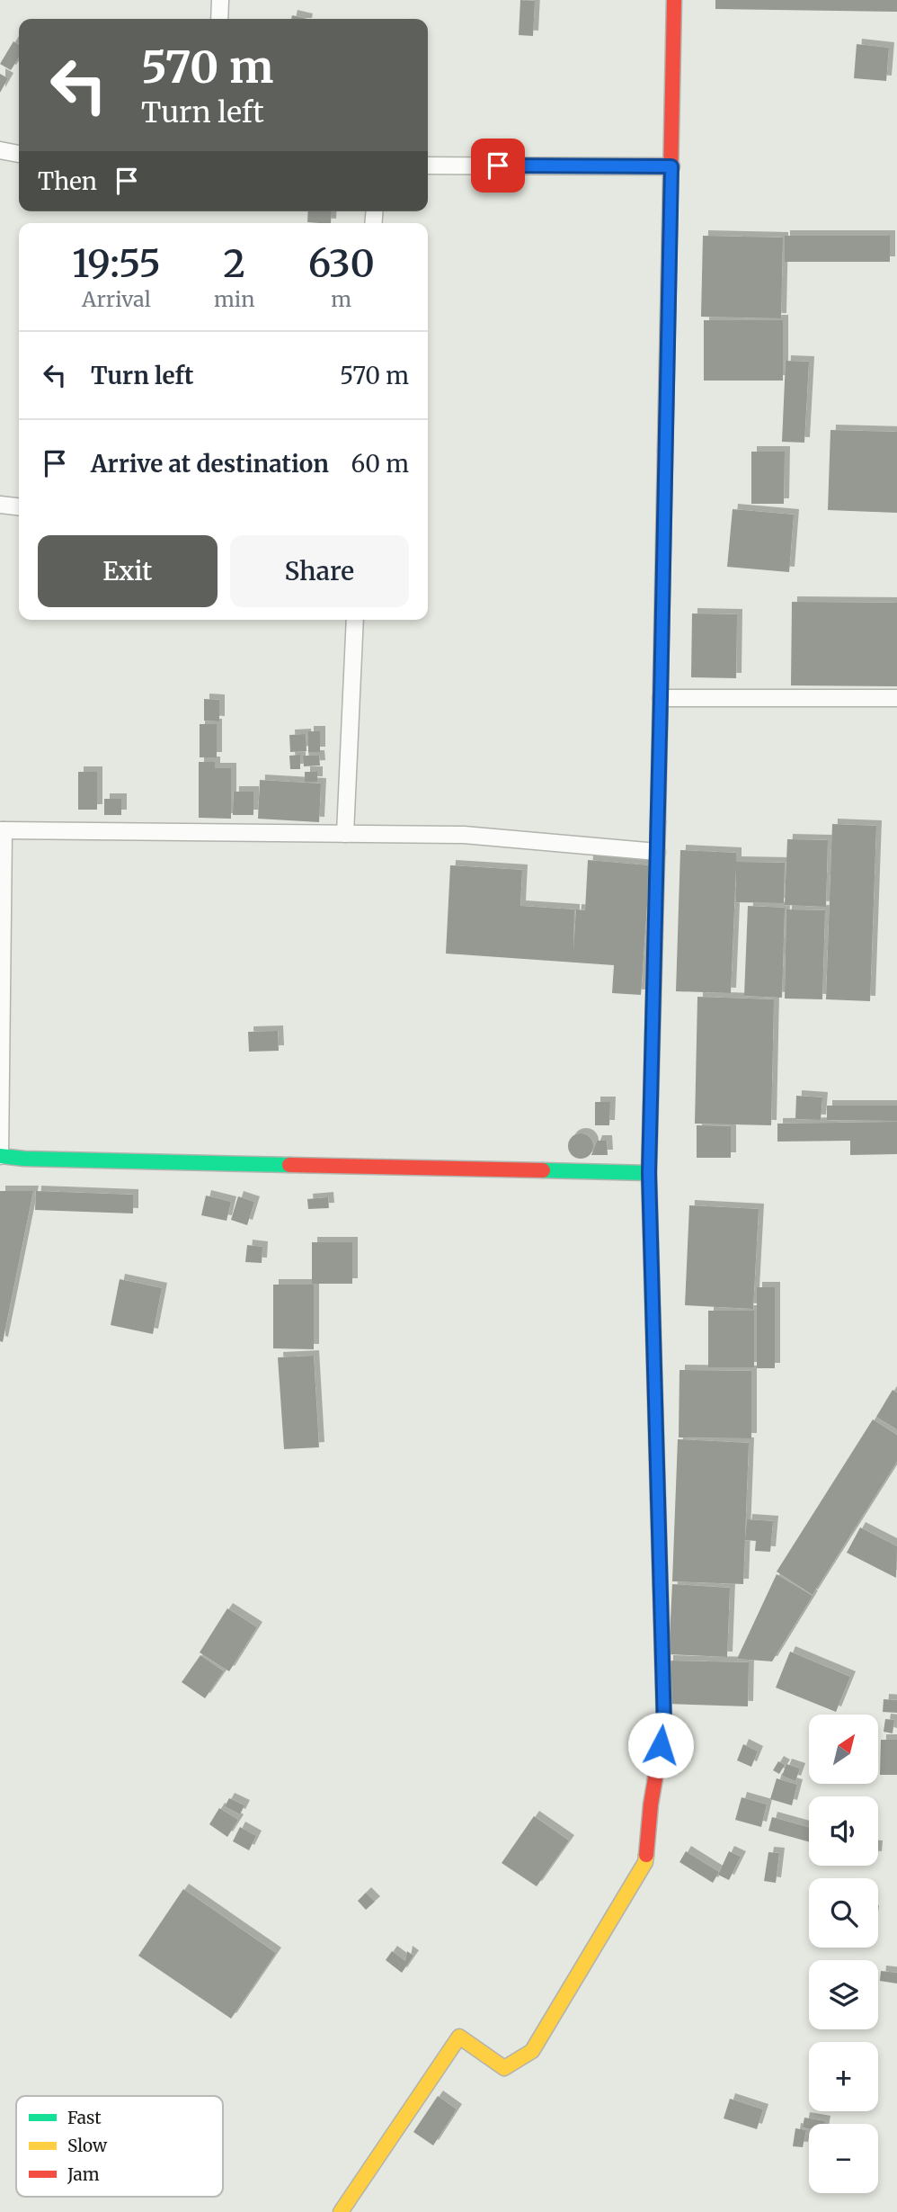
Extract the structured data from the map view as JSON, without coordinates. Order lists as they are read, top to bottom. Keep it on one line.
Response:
{"legend":["Fast","Slow","Jam"],"north":"top right","page":{"turn":["570 m","Turn left"],"then":"Then","eta":["19:55","Arrival","2","min","630","m"],"list":[{"name":"Turn left","value":"570 m"},{"name":"Arrive at destination","value":"60 m"}],"buttons":["Exit","Share"],"map_buttons":["+","−"]}}
